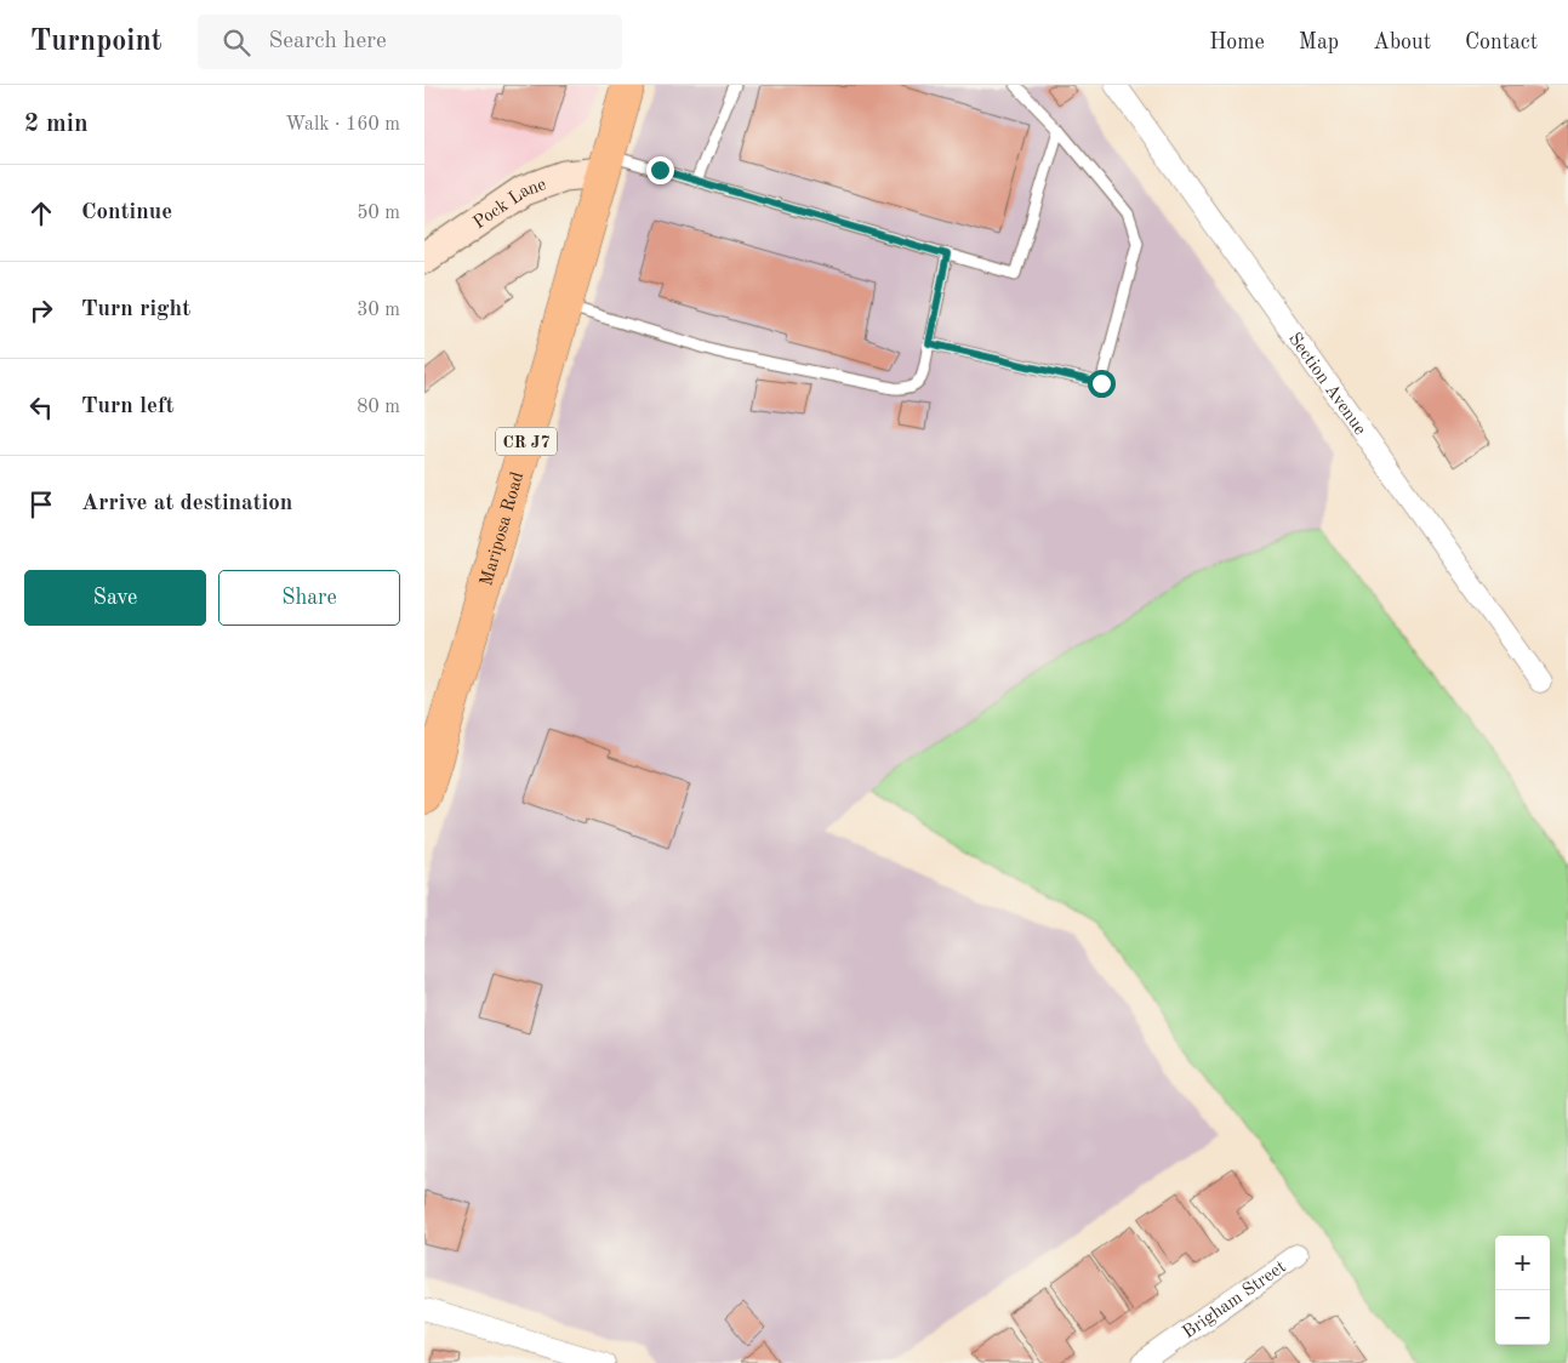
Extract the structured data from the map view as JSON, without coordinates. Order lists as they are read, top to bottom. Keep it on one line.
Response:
{"streets":{"main road":["CR J7","Mariposa Road"],"street":["Pock Lane","Section Avenue","Brigham Street"]},"crossings":[["Pock Lane","Mariposa Road"]],"page":{"header":"Turnpoint","search":"Search here","nav":["Home","Map","About","Contact"],"heading":["2 min","Walk · 160 m"],"list":[["Continue","50 m"],["Turn right","30 m"],["Turn left","80 m"],"Arrive at destination"],"buttons":["Save","Share"],"map_buttons":["+","−"]}}
